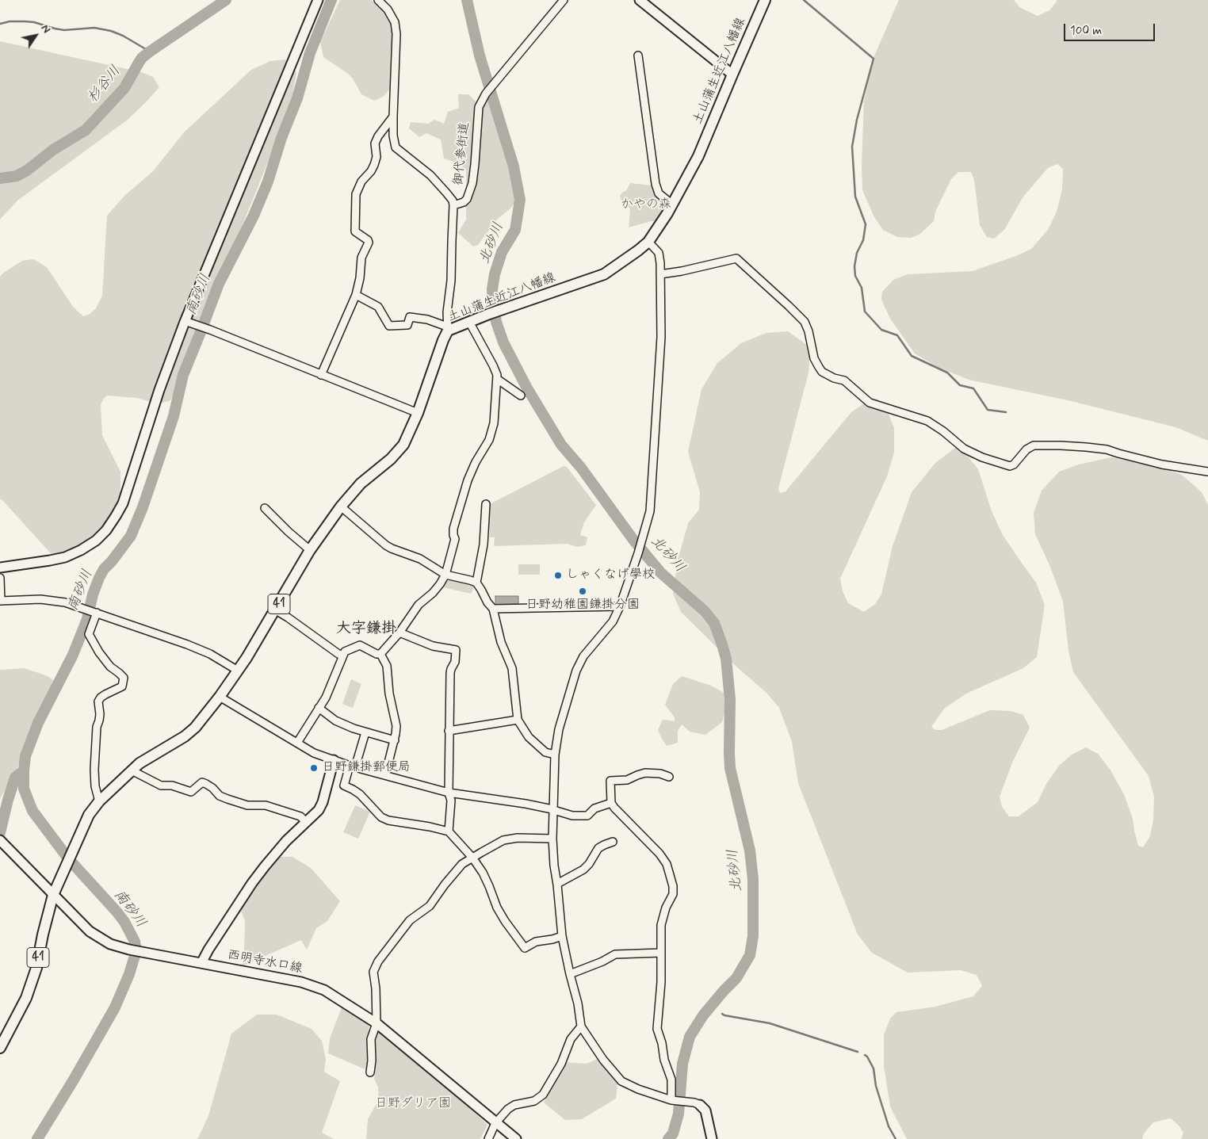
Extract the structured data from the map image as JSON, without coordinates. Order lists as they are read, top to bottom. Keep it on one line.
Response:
{"streets":{"main road":["土山蒲生近江八幡線","41"],"street":["御代参街道","西明寺水口線"]},"crossings":[["土山蒲生近江八幡線","西明寺水口線"]],"districts":["大字鎌掛"],"water":["杉谷川","北砂川","南砂川"],"parks":["かやの森","日野ダリア園"],"places":["しゃくなげ學校","日野幼稚園鎌掛分園","日野鎌掛郵便局"],"scale_bar":"100 m","north":"top right"}
